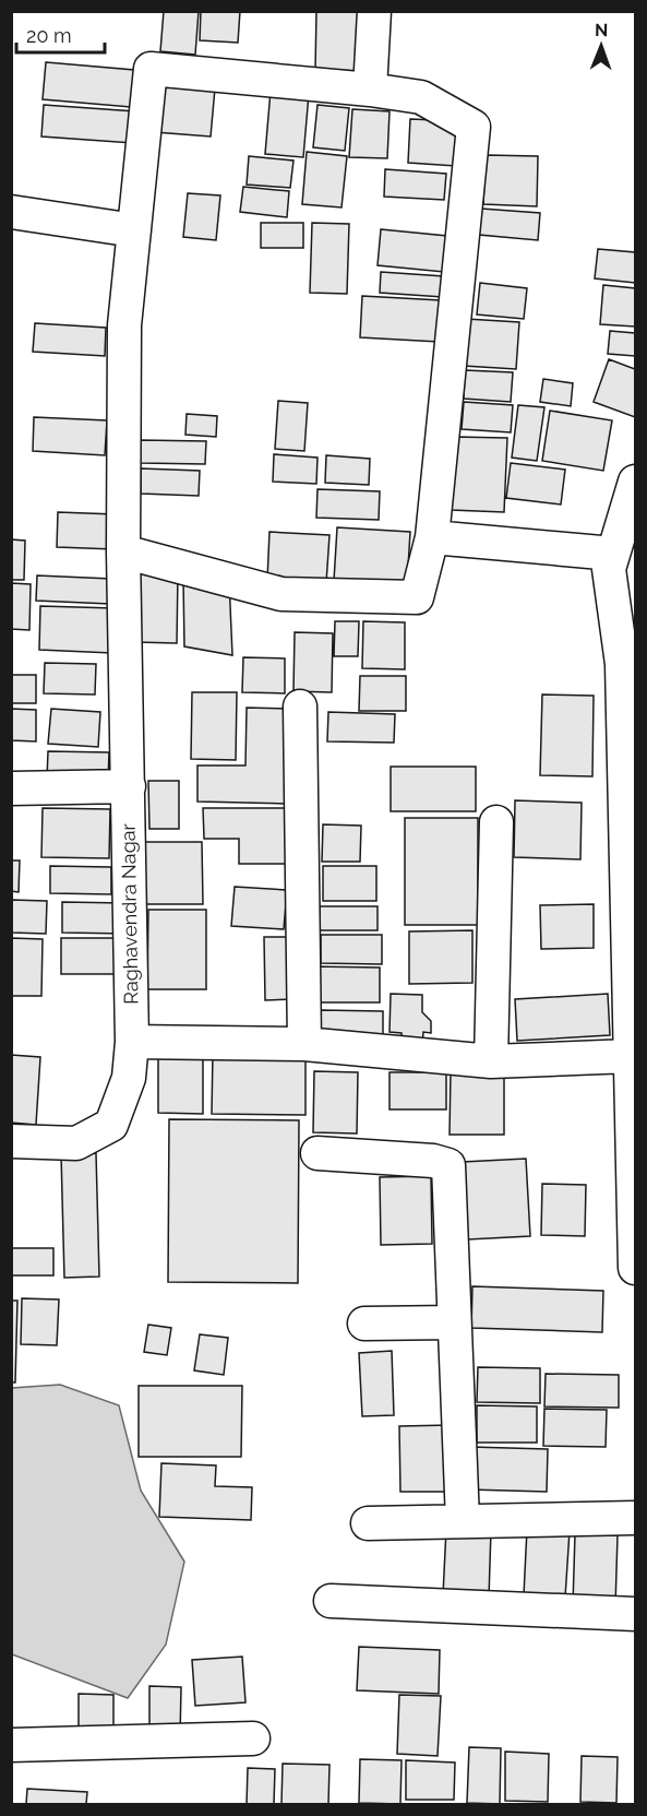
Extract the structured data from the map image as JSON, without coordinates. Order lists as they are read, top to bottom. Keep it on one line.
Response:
{"streets":{"street":["Raghavendra Nagar"]},"scale_bar":"20 m","north":"top"}
